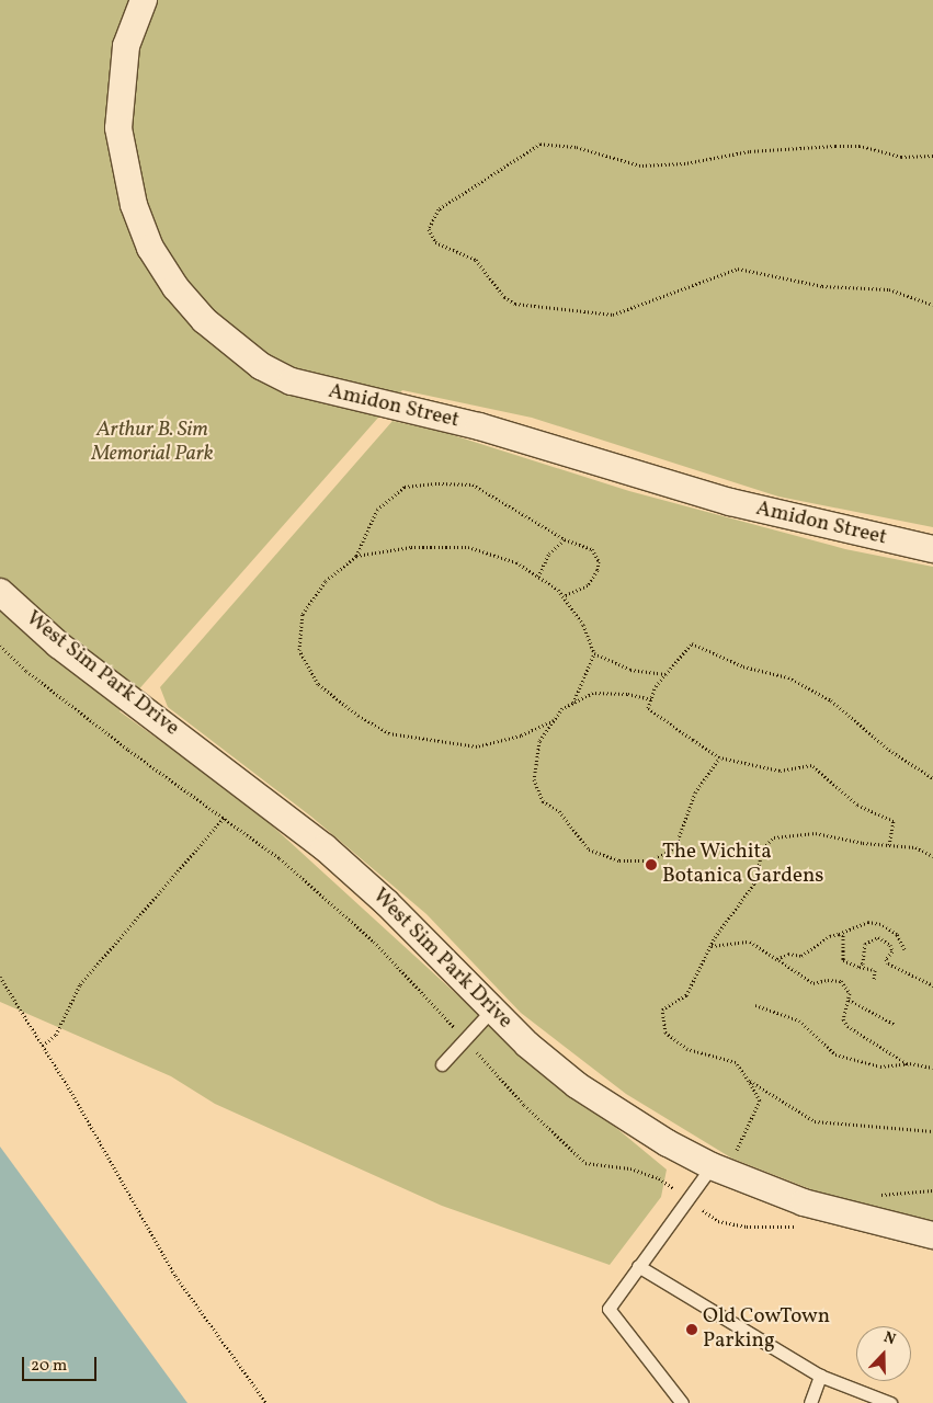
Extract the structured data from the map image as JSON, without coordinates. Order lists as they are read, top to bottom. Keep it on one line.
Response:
{"streets":{"street":["Amidon Street","West Sim Park Drive"]},"parks":["Arthur B. Sim Memorial Park"],"places":["The Wichita Botanica Gardens","Old CowTown Parking"],"scale_bar":"20 m","north":"top"}
